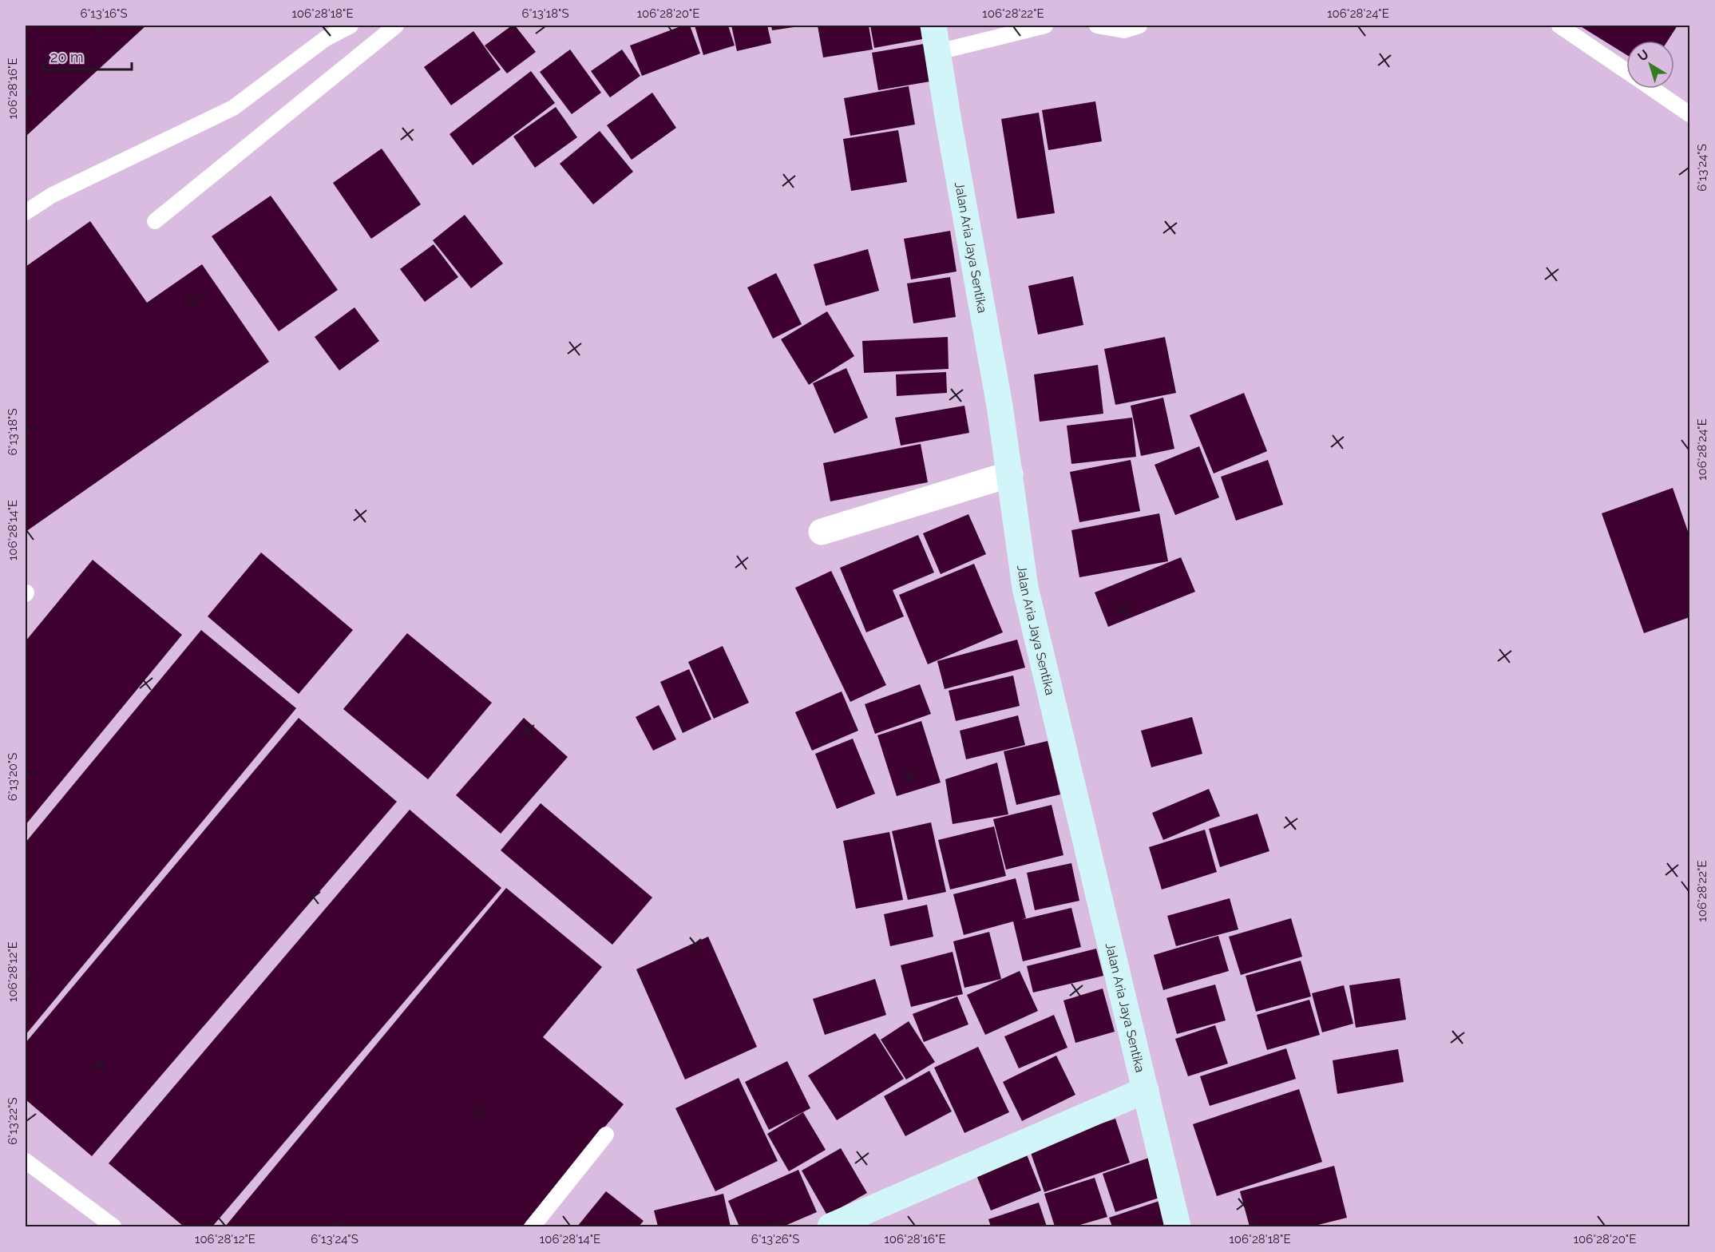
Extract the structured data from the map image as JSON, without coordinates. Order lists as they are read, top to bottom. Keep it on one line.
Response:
{"streets":{"street":["Jalan Aria Jaya Sentika"]},"scale_bar":"20 m","north":"top left","coordinates":["6°13'16\"S","106°28'18\"E","6°13'18\"S","106°28'20\"E","106°28'22\"E","106°28'24\"E","106°28'16\"E","6°13'24\"S","106°28'14\"E","6°13'20\"S","106°28'12\"E","6°13'22\"S","6°13'26\"S"]}
